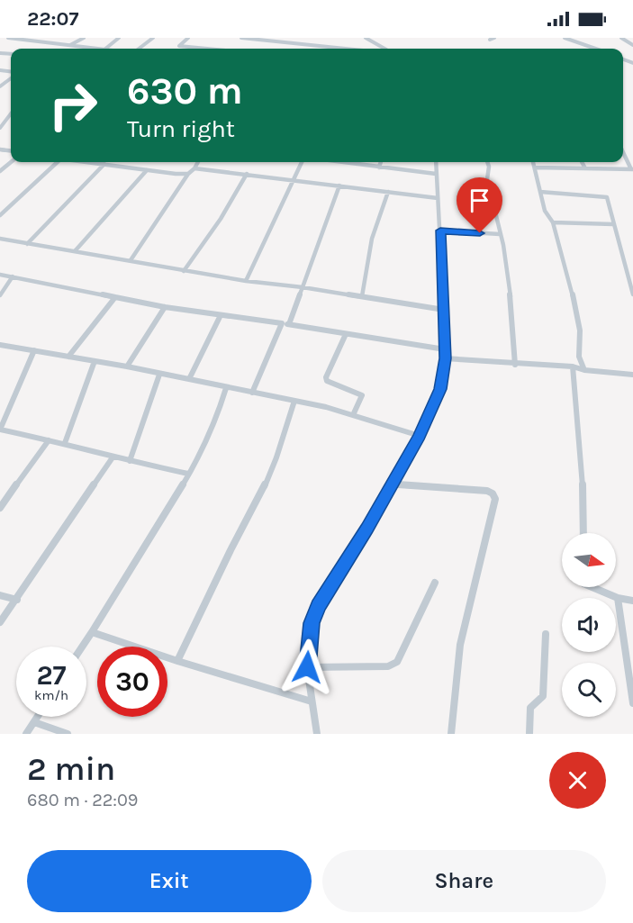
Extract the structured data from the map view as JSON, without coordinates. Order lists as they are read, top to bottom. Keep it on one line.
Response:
{"north":"right","page":{"status":"22:07","turn":["630 m","Turn right"],"speed":"27 km/h","limit":"30","heading":["2 min","680 m · 22:09"],"buttons":["Exit","Share"]}}
